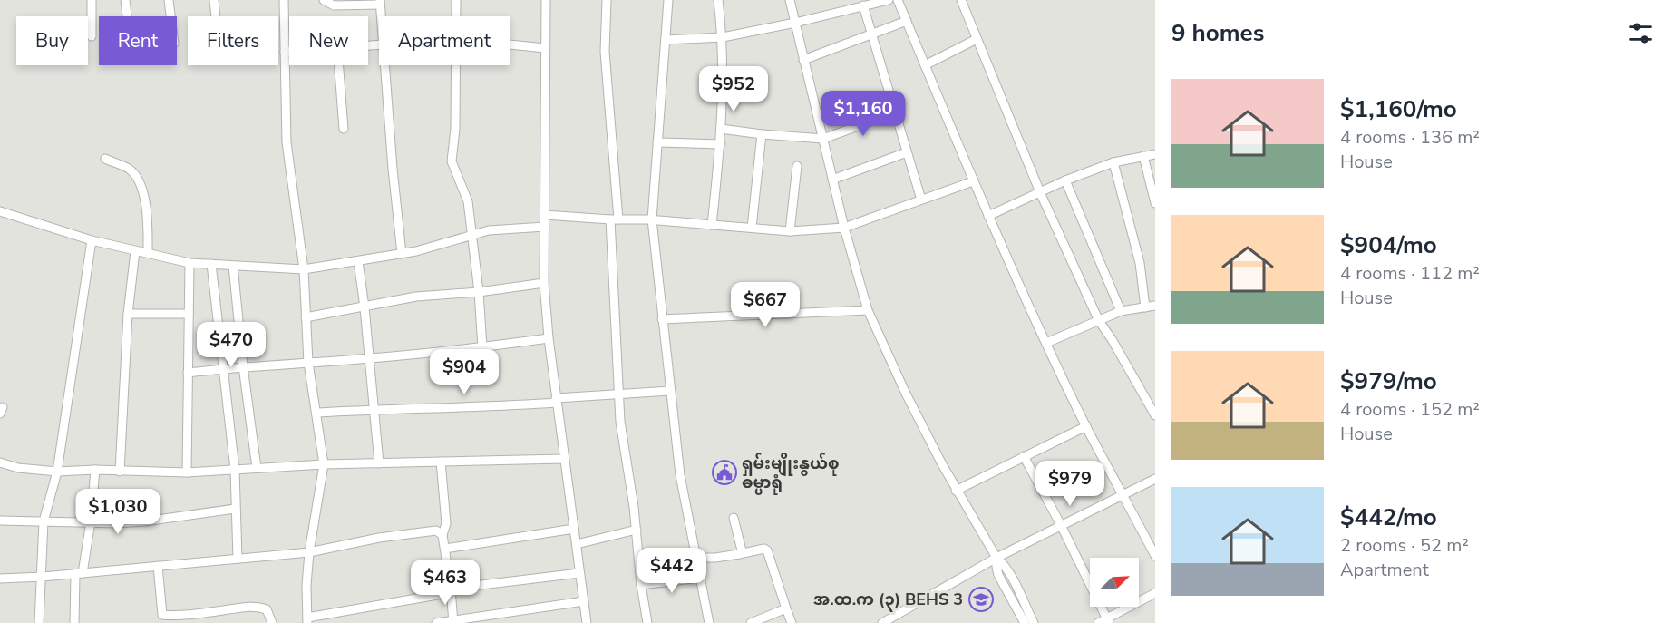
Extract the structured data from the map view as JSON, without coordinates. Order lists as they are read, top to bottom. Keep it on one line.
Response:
{"places":{"public building":["ရှမ်းမျိုးနွယ်စု ဓမ္မာရုံ"],"school or university":["အ.ထ.က (၃) BEHS 3"]},"north":"top right","page":{"heading":"9 homes","chip":["Buy","Rent","Filters","New","Apartment"],"list":[{"name":"$1,160/mo","note":"4 rooms · 136 m² · House"},{"name":"$904/mo","note":"4 rooms · 112 m² · House"},{"name":"$979/mo","note":"4 rooms · 152 m² · House"},{"name":"$442/mo","note":"2 rooms · 52 m² · Apartment"}],"price":["$952","$1,160","$667","$470","$904","$979","$1,030","$442","$463"]}}
